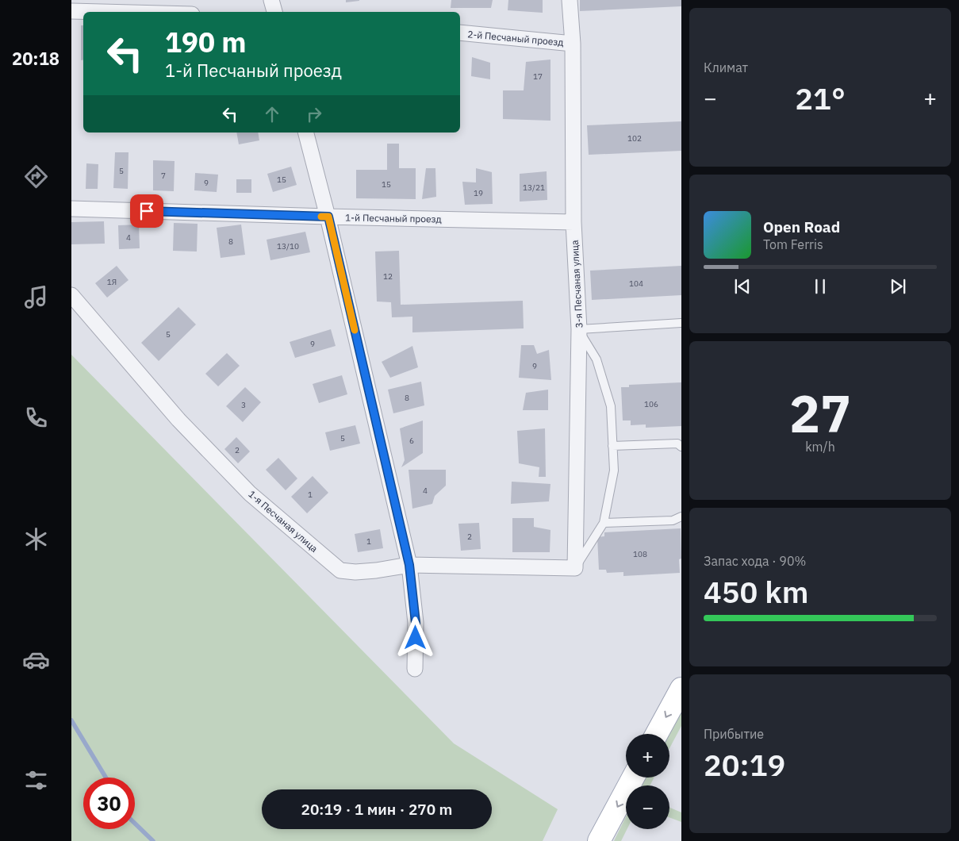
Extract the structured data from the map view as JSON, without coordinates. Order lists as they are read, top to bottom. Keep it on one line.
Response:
{"streets":{"street":["2-й Песчаный проезд","1-й Песчаный проезд","3-я Песчаная улица","1-я Песчаная улица"]},"crossings":[["2-й Песчаный проезд","3-я Песчаная улица"],["1-й Песчаный проезд","3-я Песчаная улица"],["3-я Песчаная улица","1-я Песчаная улица"]],"house_numbers":["17","102","5","7","15","9","15","13/21","19","4","8","13/10","12","1Я","104","5","9","9","8","106","3","5","6","2","4","1","2","1","108"],"page":{"tabs":"20:18","tile":["Климат",["27","km/h"],["Запас хода · 90%","450 km"],["Прибытие","20:19"]],"turn":["190 m","1-й Песчаный проезд"],"heat":["−","21°","+"],"song":["Open Road","Tom Ferris"],"map_buttons":["+","−"],"limit":"30","trip":"20:19 · 1 мин · 270 m"}}
